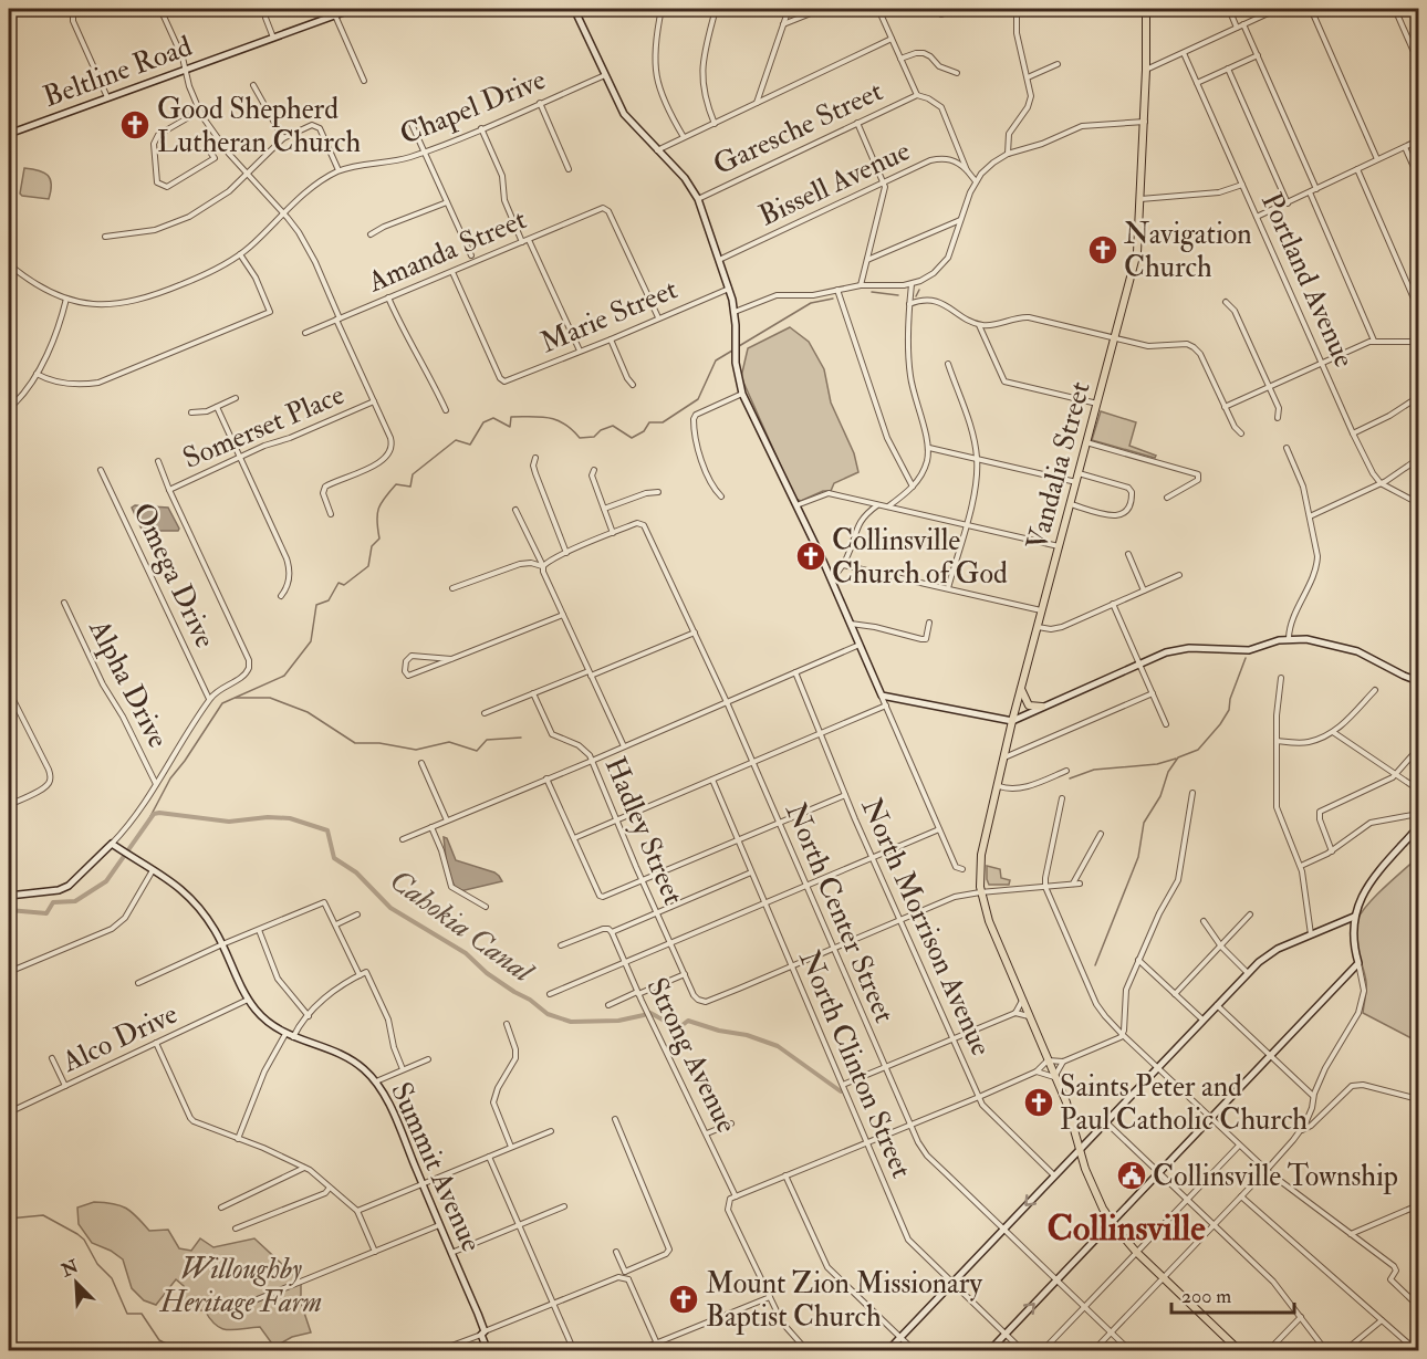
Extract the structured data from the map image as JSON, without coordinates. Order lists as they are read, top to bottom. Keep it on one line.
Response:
{"streets":{"main road":["Vandalia Street"],"street":["Beltline Road","Chapel Drive","Garesche Street","Bissell Avenue","Amanda Street","Portland Avenue","Marie Street","Somerset Place","Omega Drive","Alpha Drive","Hadley Street","North Center Street","North Morrison Avenue","Alco Drive","Strong Avenue","North Clinton Street","Summit Avenue"]},"crossings":[["Amanda Street","Marie Street"],["Hadley Street","North Clinton Street"],["Alco Drive","Summit Avenue"]],"districts":["Collinsville"],"water":["Cahokia Canal"],"parks":["Willoughby Heritage Farm"],"places":{"church":["Good Shepherd Lutheran Church","Navigation Church","Collinsville Church of God","Saints Peter and Paul Catholic Church","Mount Zion Missionary Baptist Church"],"public building":["Collinsville Township"]},"scale_bar":"200 m","north":"top left"}
